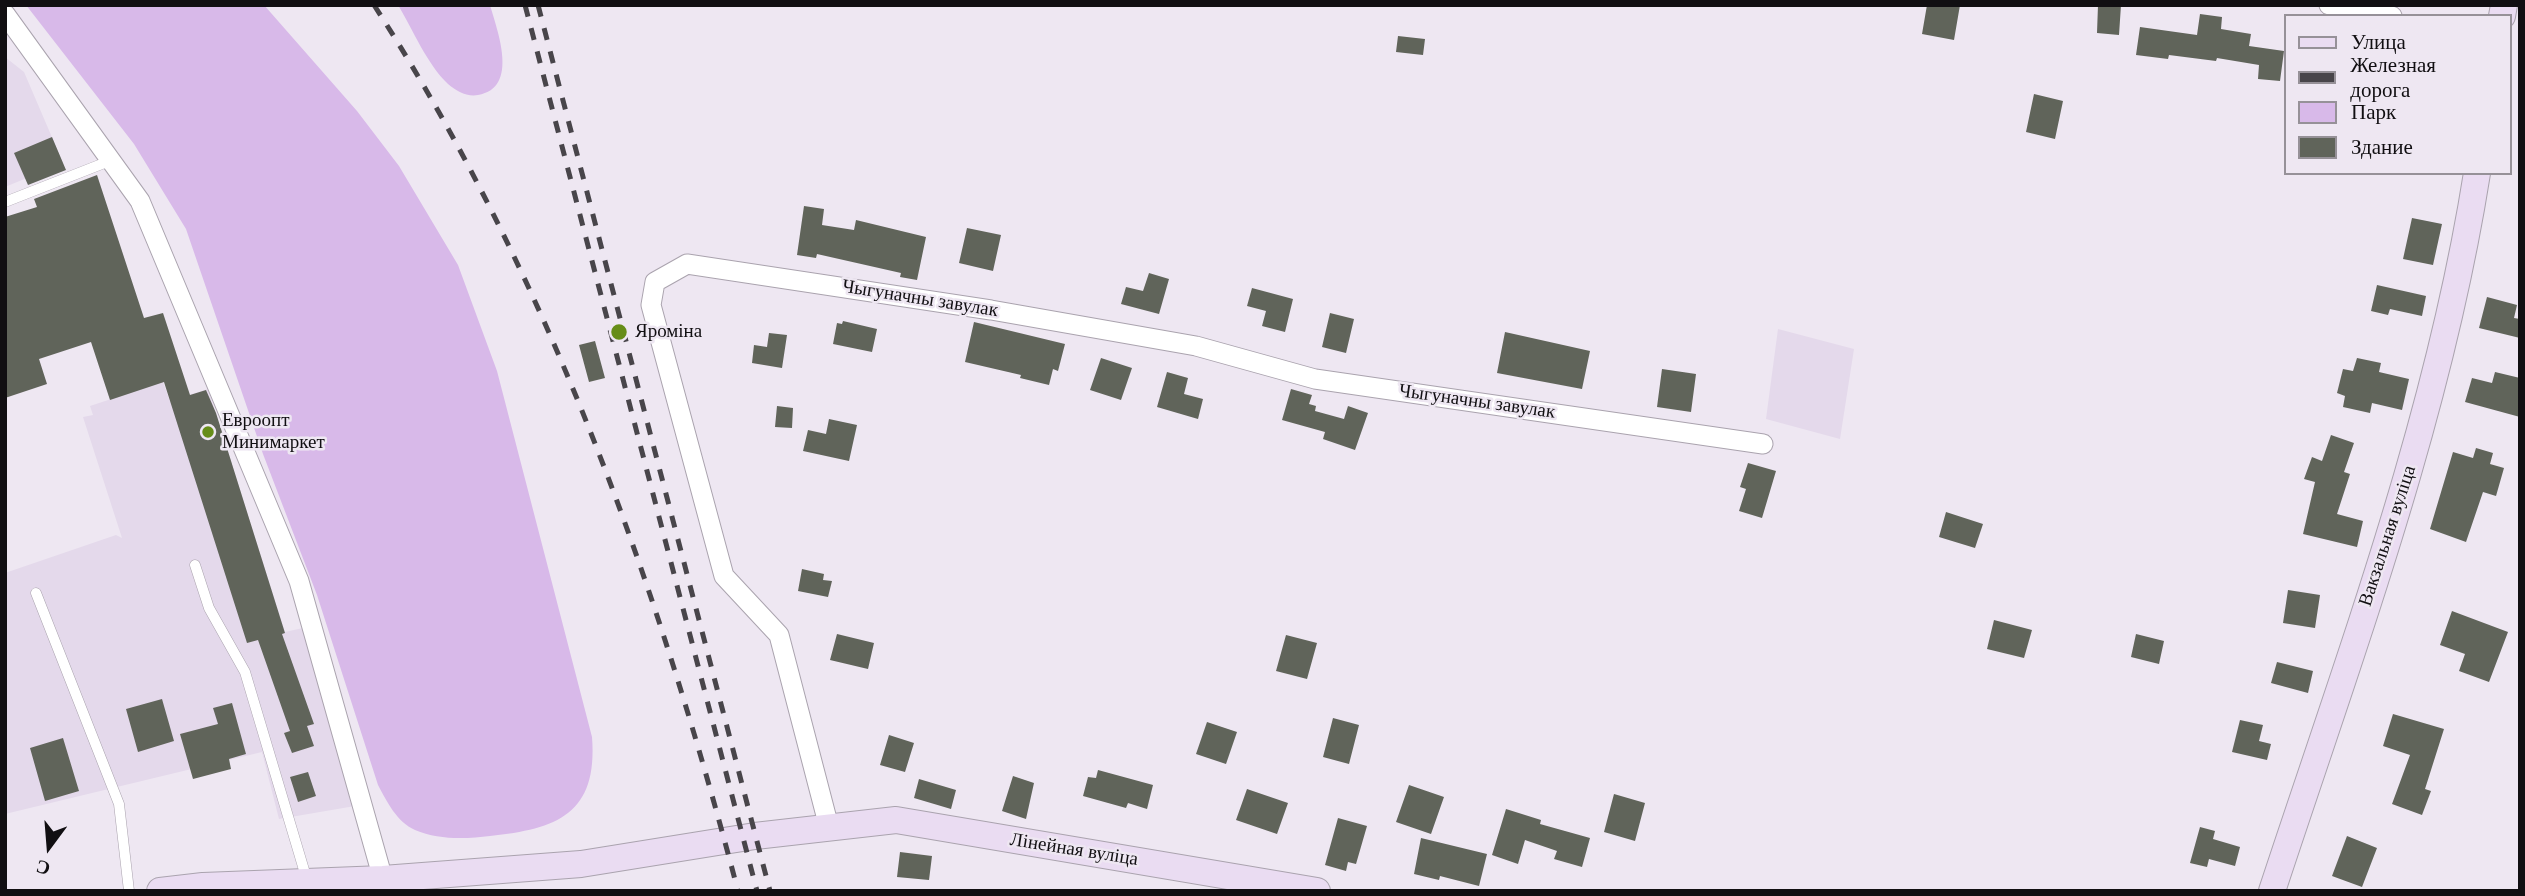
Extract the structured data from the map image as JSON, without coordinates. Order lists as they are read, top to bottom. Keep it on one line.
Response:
{"streets":{"street":["Чыгуначны завулак","Вакзальная вуліца","Лінейная вуліца"]},"crossings":[["Чыгуначны завулак","Лінейная вуліца"]],"places":["Яроміна","Евроопт Минимаркет"],"legend":["Улица","Железная дорога","Парк","Здание"],"north":"bottom"}
